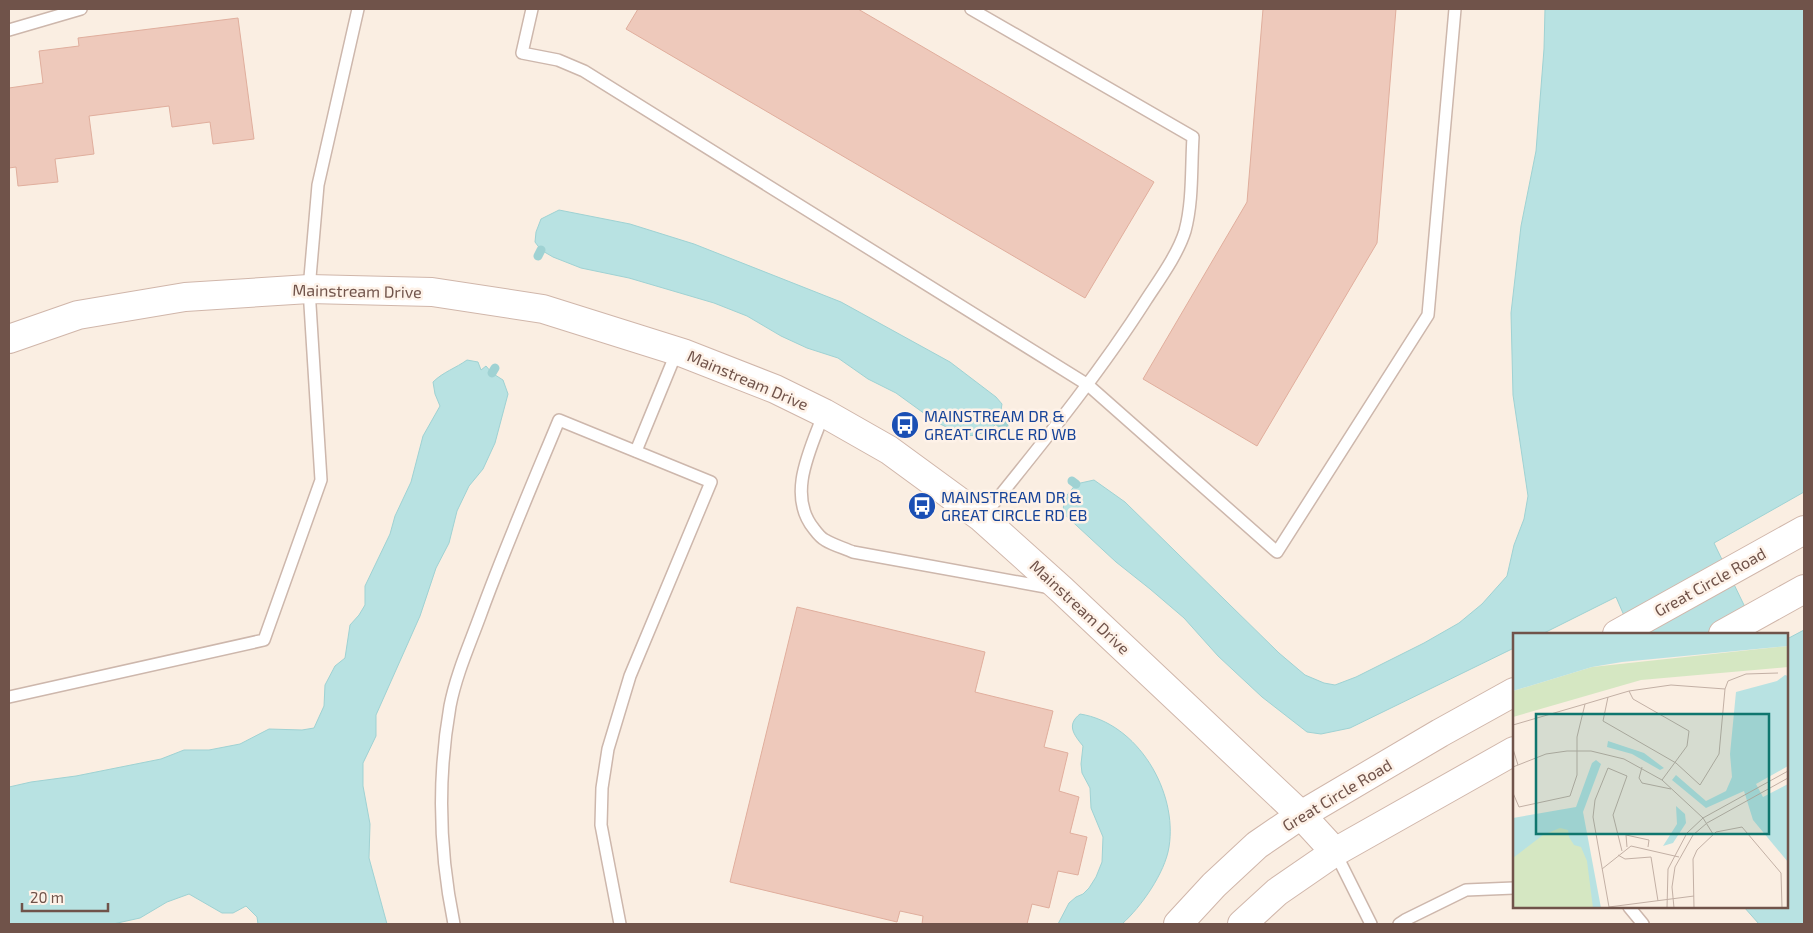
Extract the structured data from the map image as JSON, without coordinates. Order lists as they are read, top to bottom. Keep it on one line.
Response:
{"streets":{"street":["Mainstream Drive","Great Circle Road"]},"crossings":[["Mainstream Drive","Great Circle Road"]],"places":{"bus stop":["MAINSTREAM DR & GREAT CIRCLE RD WB","MAINSTREAM DR & GREAT CIRCLE RD EB"]},"scale_bar":"20 m"}
